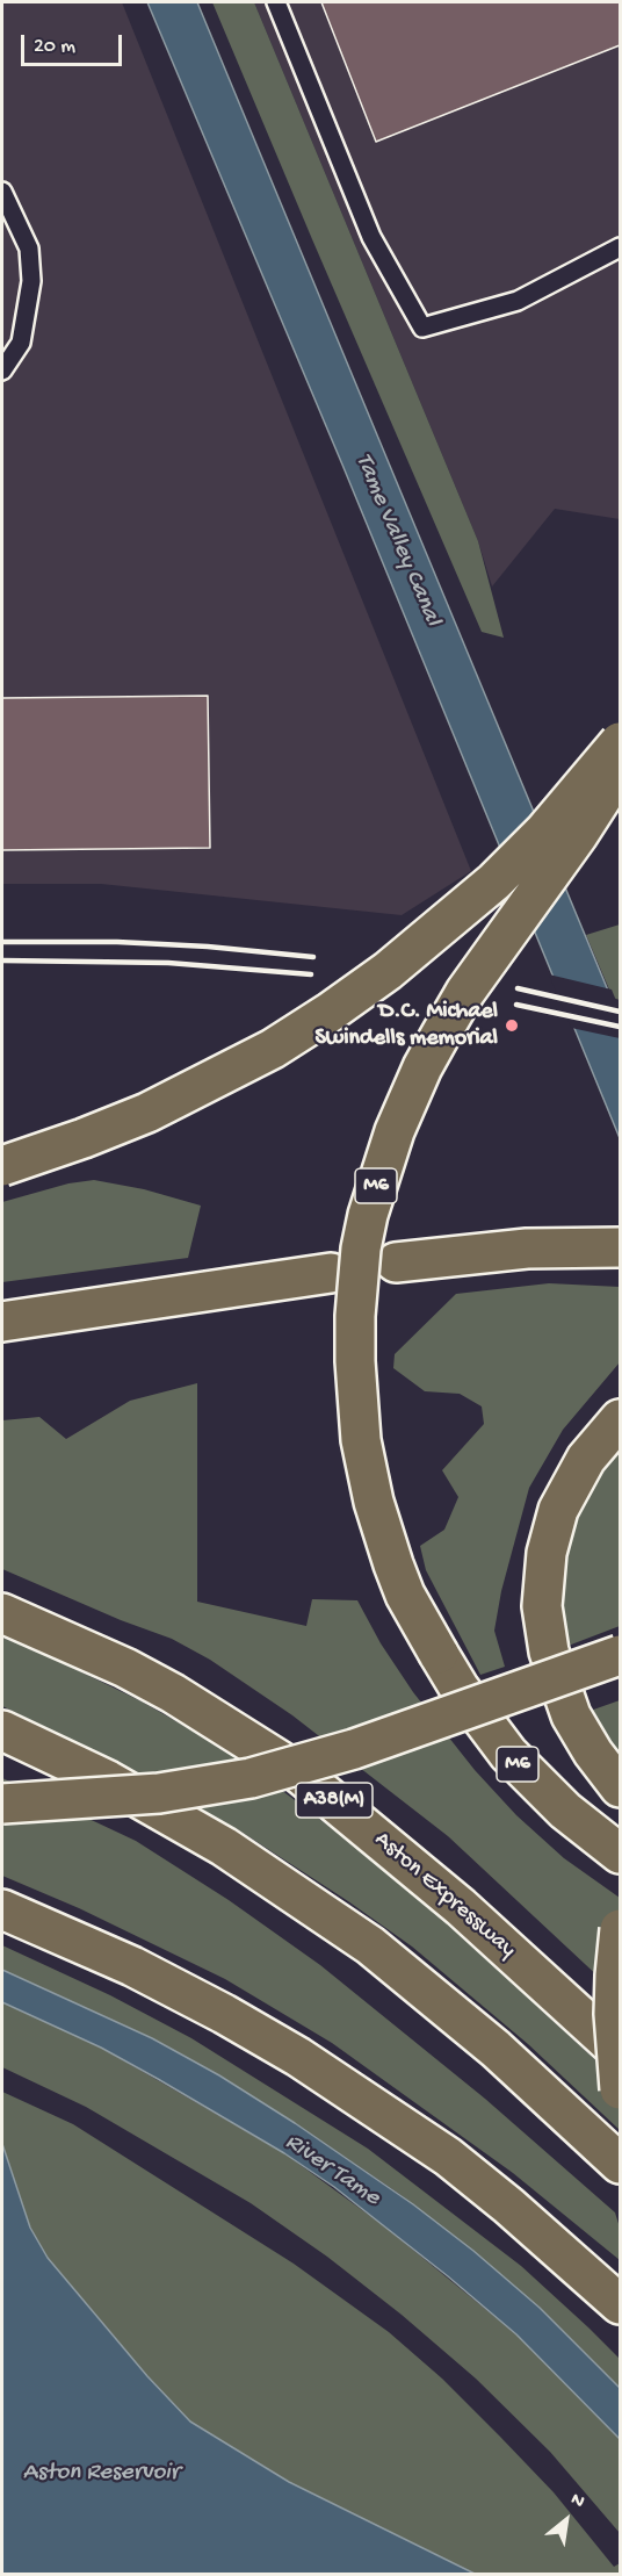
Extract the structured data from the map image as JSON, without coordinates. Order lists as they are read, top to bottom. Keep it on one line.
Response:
{"streets":{"highway":["M6","A38(M)","Aston Expressway"]},"water":["Tame Valley Canal","River Tame","Aston Reservoir"],"places":["D.C. Michael Swindells memorial"],"scale_bar":"20 m","north":"top right"}
